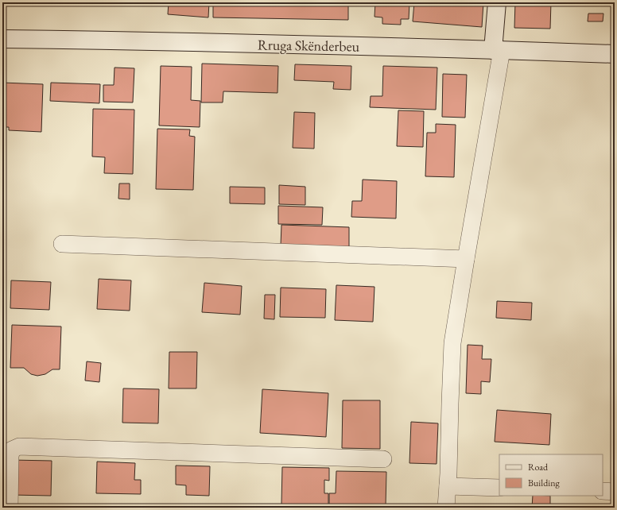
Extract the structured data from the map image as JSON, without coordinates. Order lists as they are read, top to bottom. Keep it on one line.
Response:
{"streets":{"main road":["Rruga Skënderbeu"]},"legend":["Road","Building"]}
